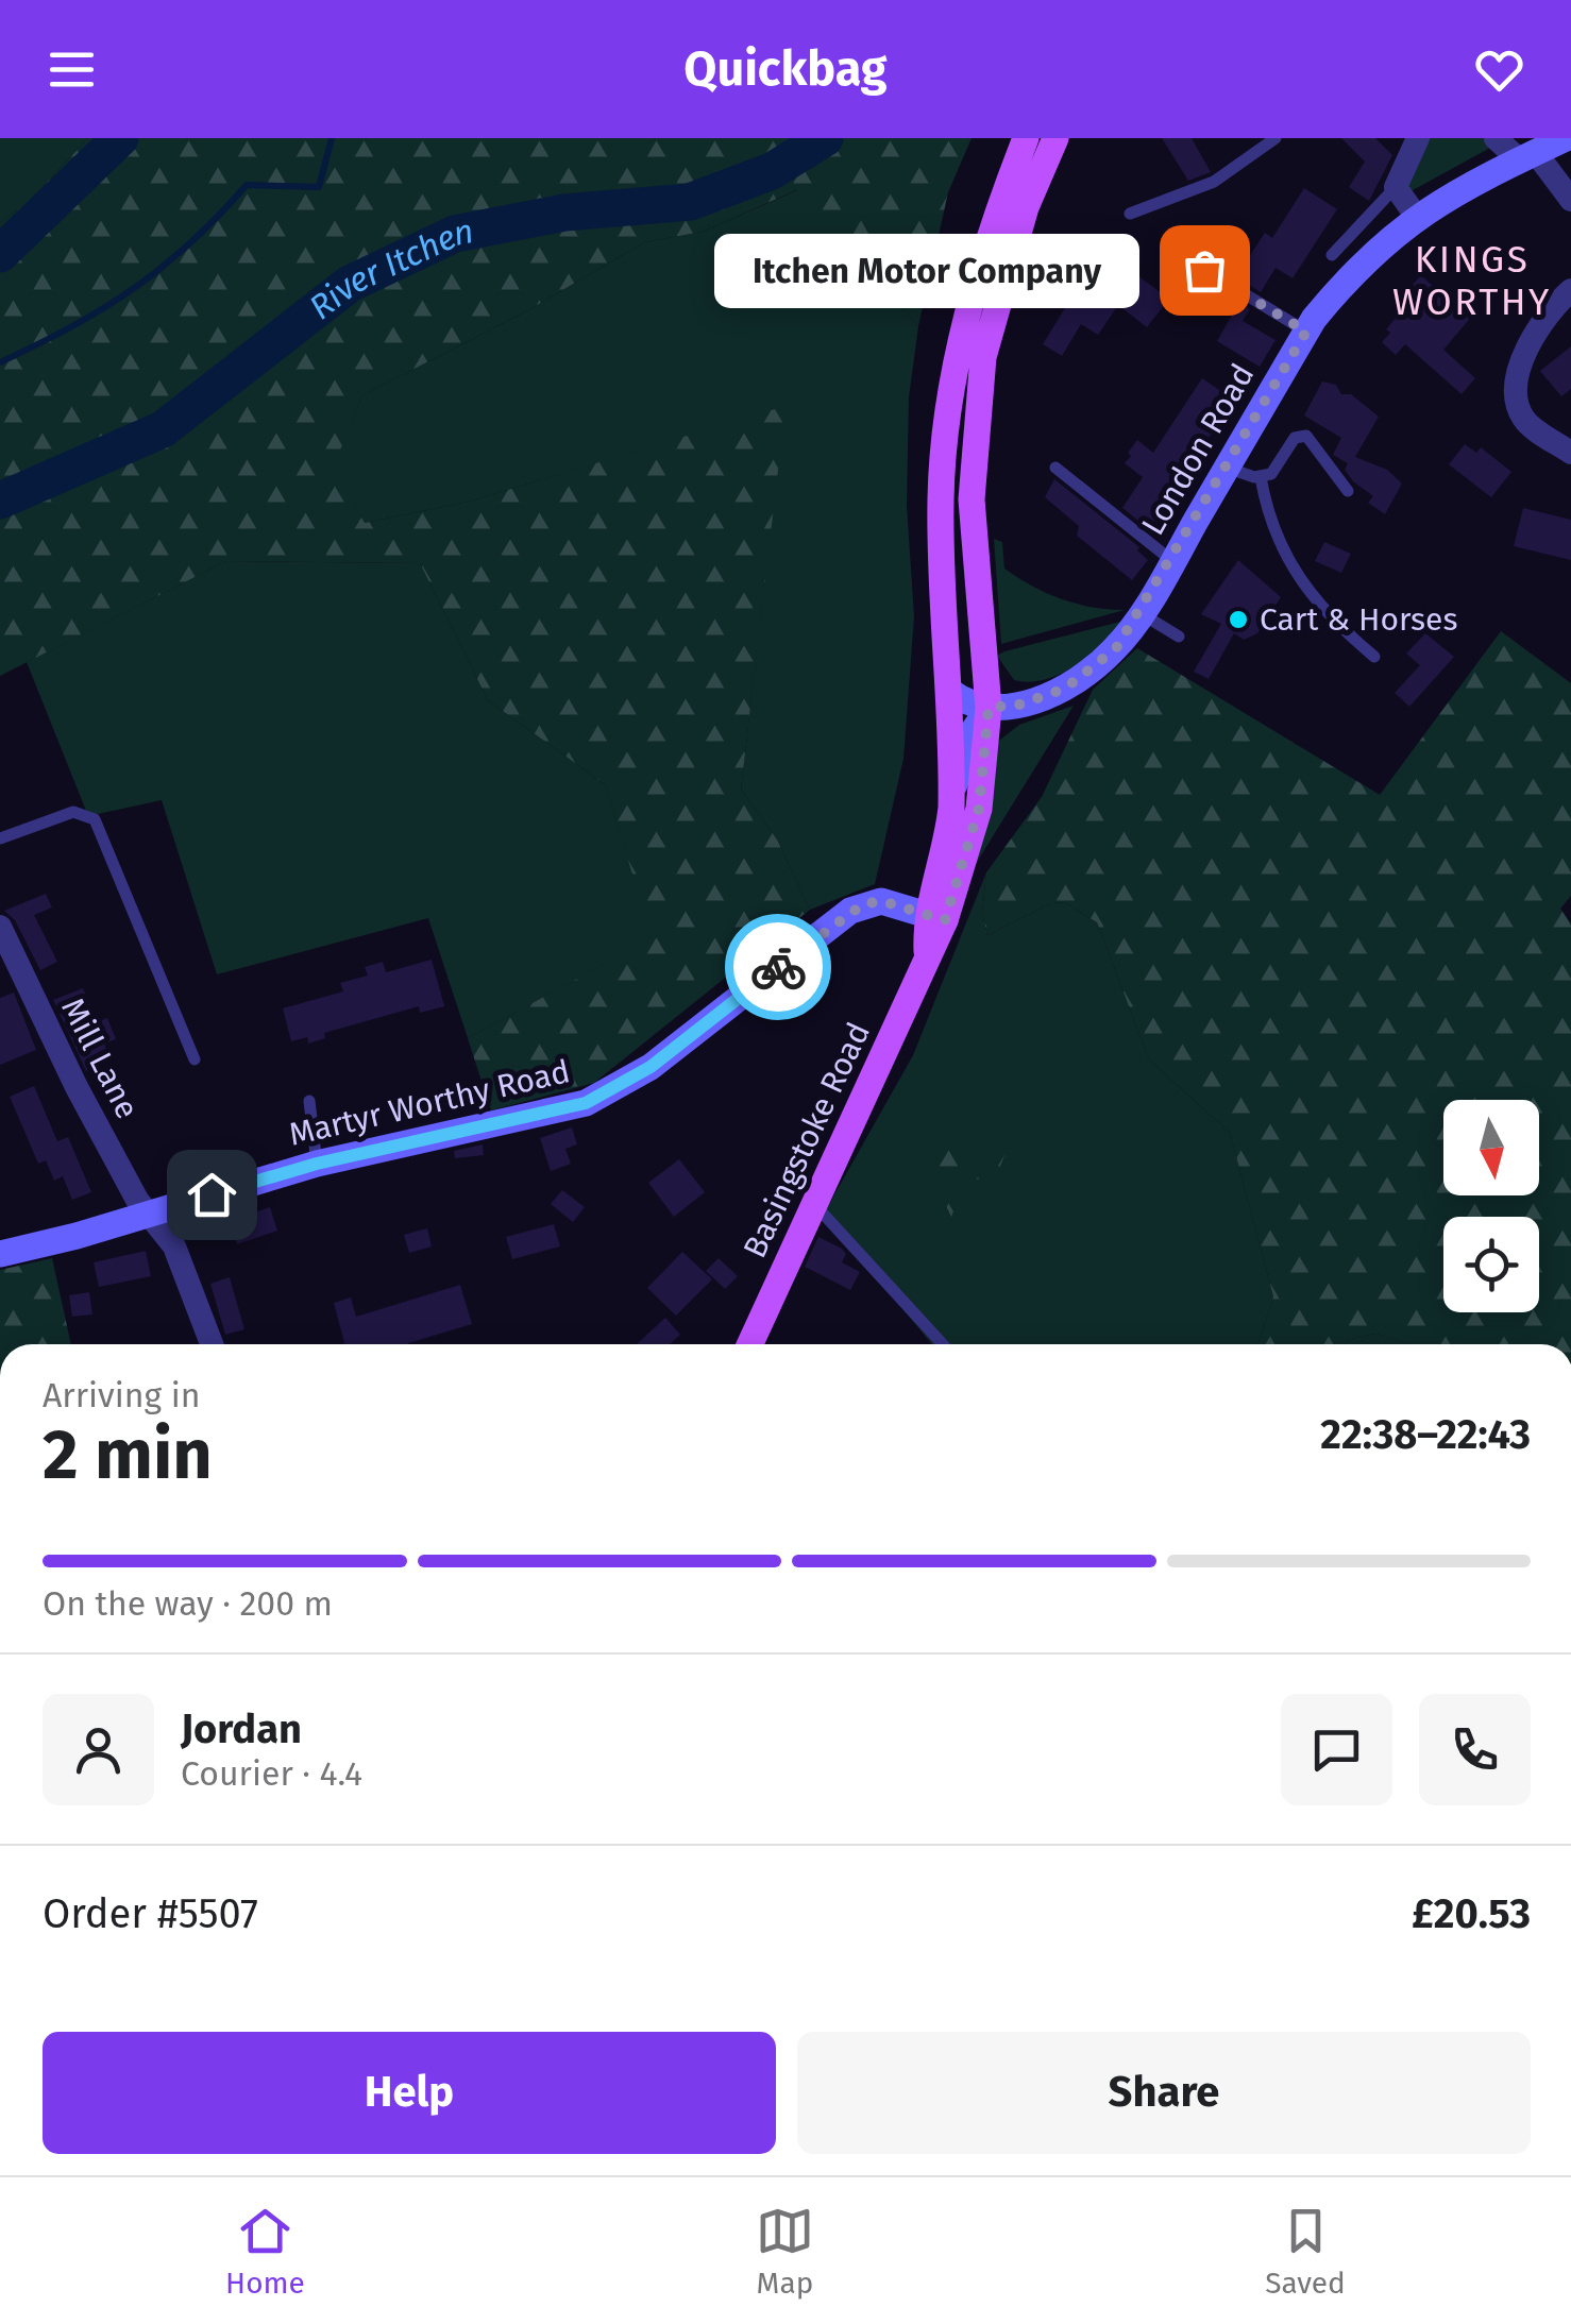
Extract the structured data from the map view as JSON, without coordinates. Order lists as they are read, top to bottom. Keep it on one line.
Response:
{"streets":{"main road":["London Road","Martyr Worthy Road","Basingstoke Road"],"street":["Mill Lane"]},"crossings":[["London Road","Basingstoke Road"],["Mill Lane","Martyr Worthy Road"],["Martyr Worthy Road","Basingstoke Road"]],"districts":["KINGS WORTHY"],"water":["River Itchen"],"places":["Itchen Motor Company","Cart & Horses"],"north":"bottom","page":{"header":"Quickbag","bubble":"Itchen Motor Company","heading":["2 min","Arriving in","22:38–22:43"],"panel":["Jordan","Courier · 4.4","Order #5507","£20.53"],"bar":"On the way · 200 m","buttons":["Help","Share"],"tabs":["Home","Map","Saved"]}}
